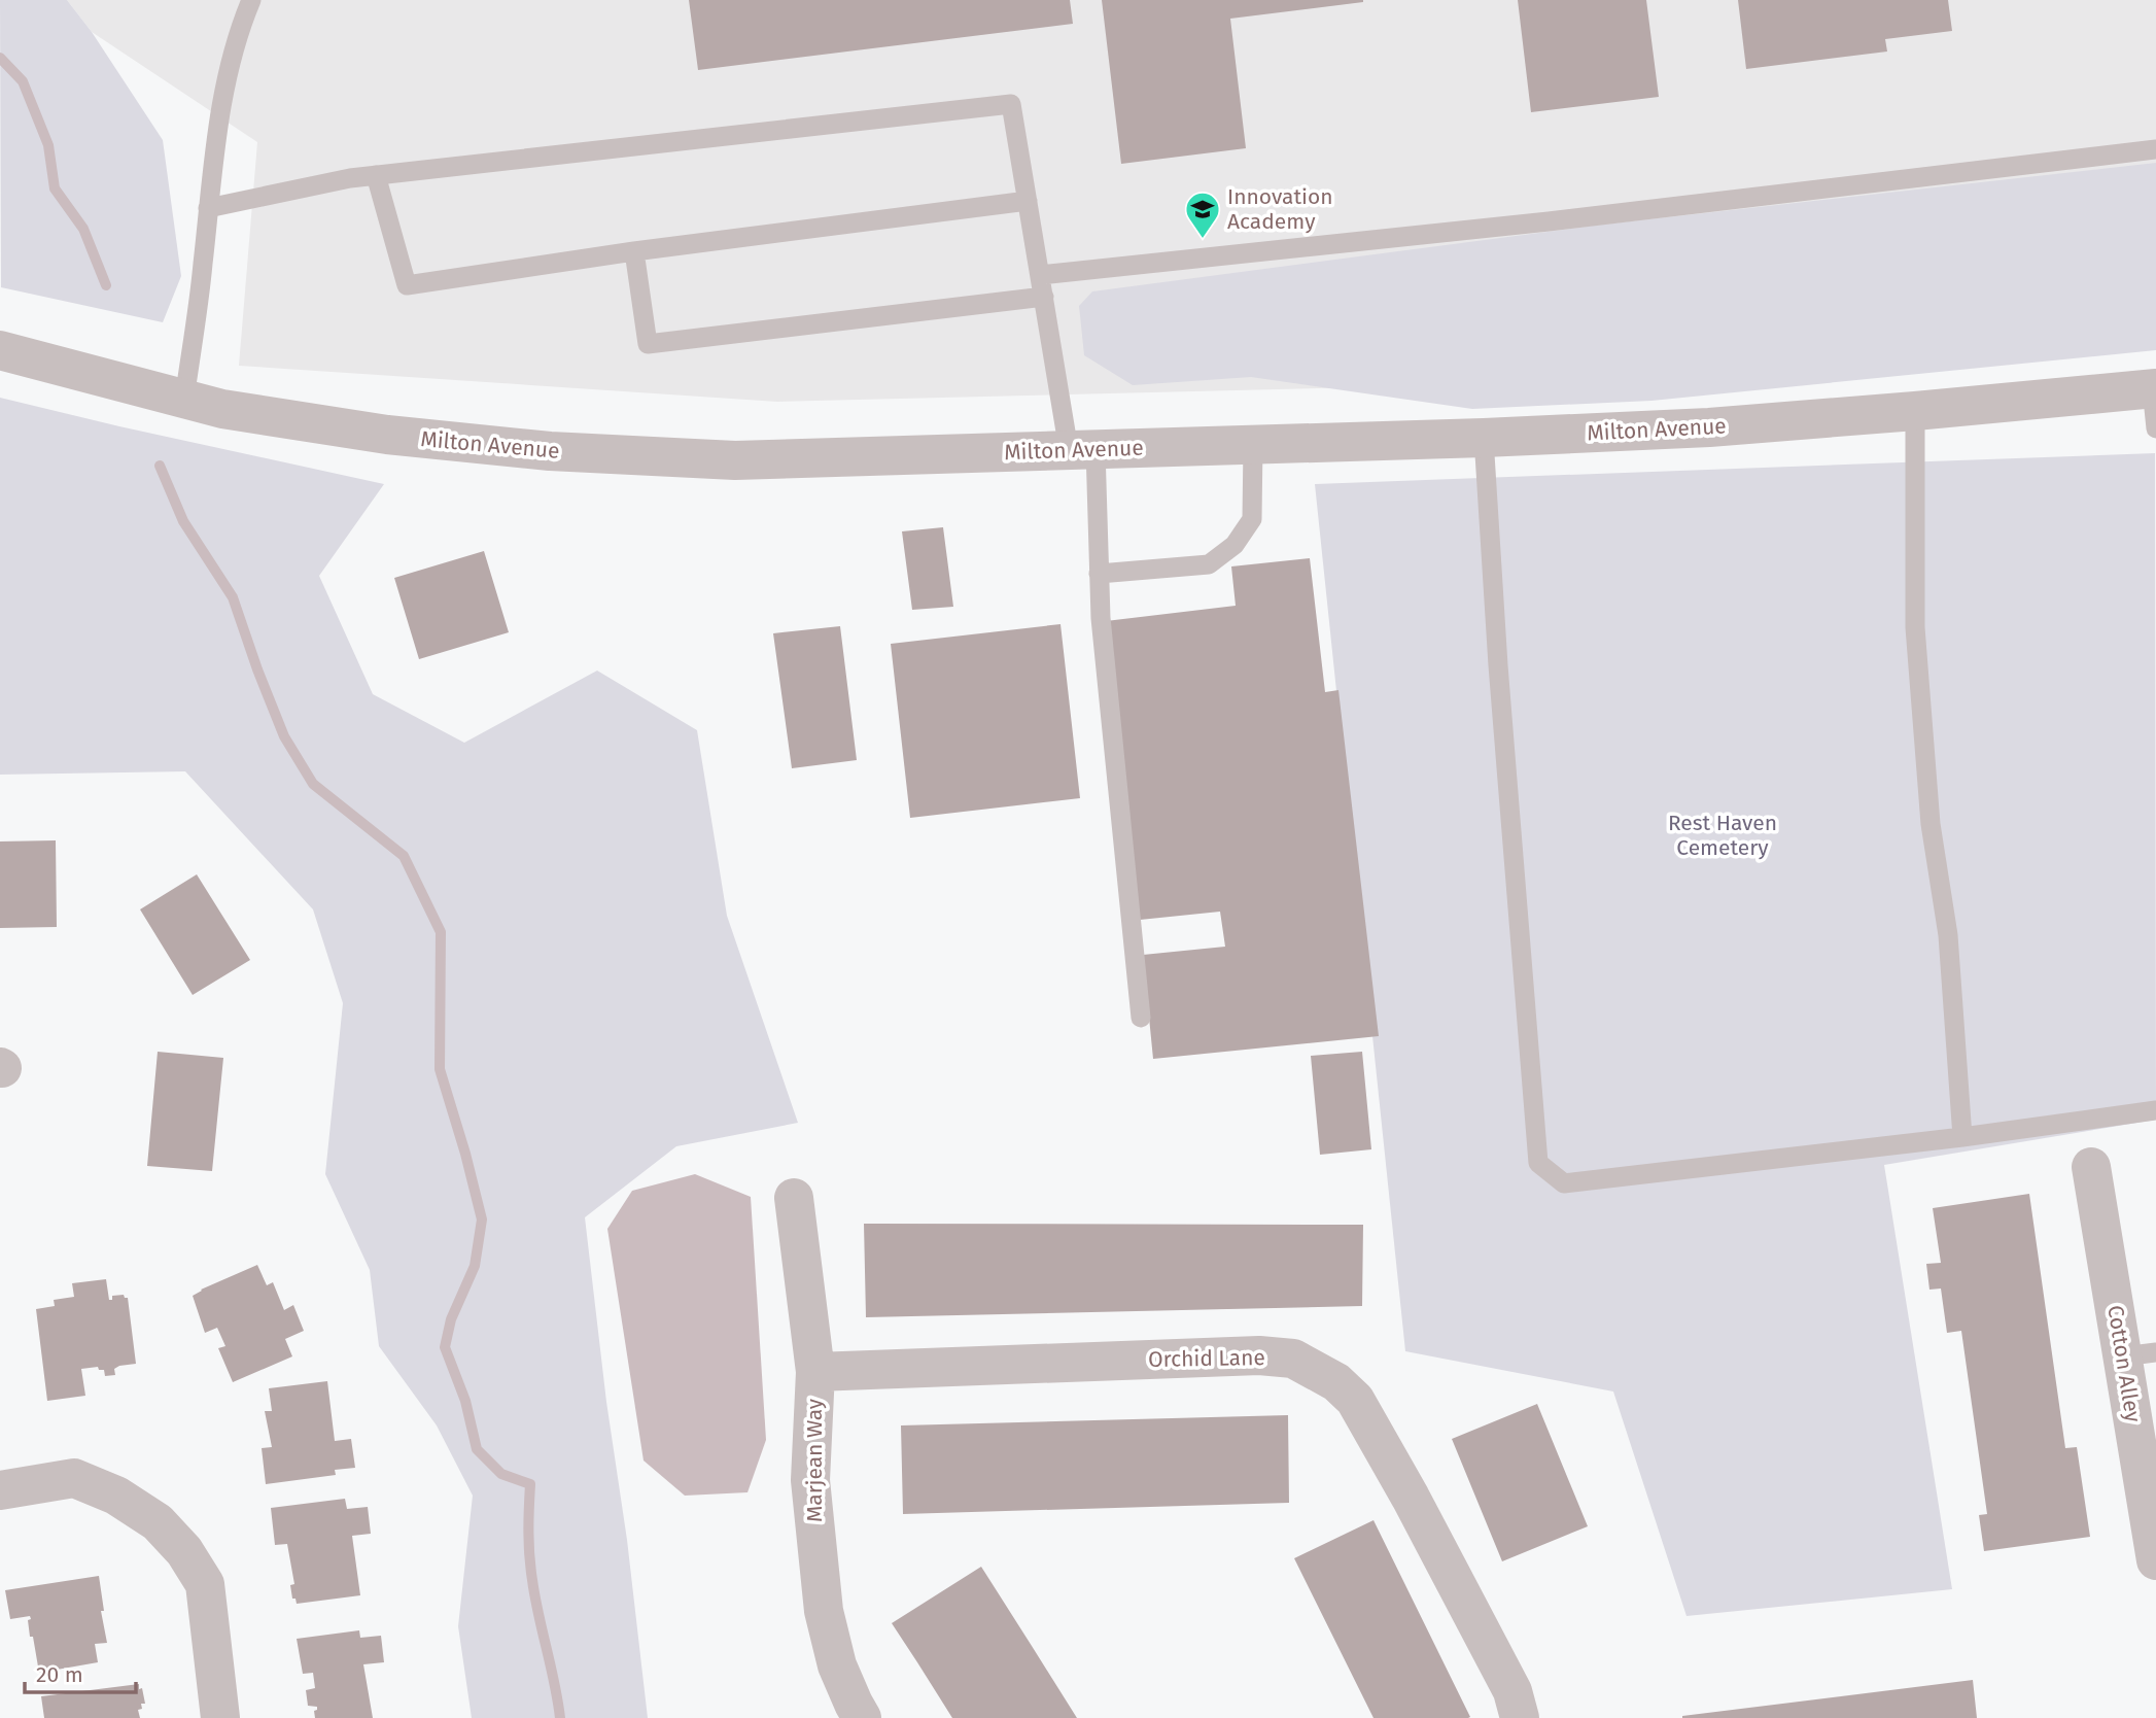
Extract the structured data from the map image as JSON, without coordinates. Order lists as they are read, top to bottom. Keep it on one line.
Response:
{"streets":{"street":["Milton Avenue","Orchid Lane","Cotton Alley","Marjean Way"]},"crossings":[["Orchid Lane","Marjean Way"]],"parks":["Rest Haven Cemetery"],"places":{"school or university":["Innovation Academy"]},"scale_bar":"20 m"}
